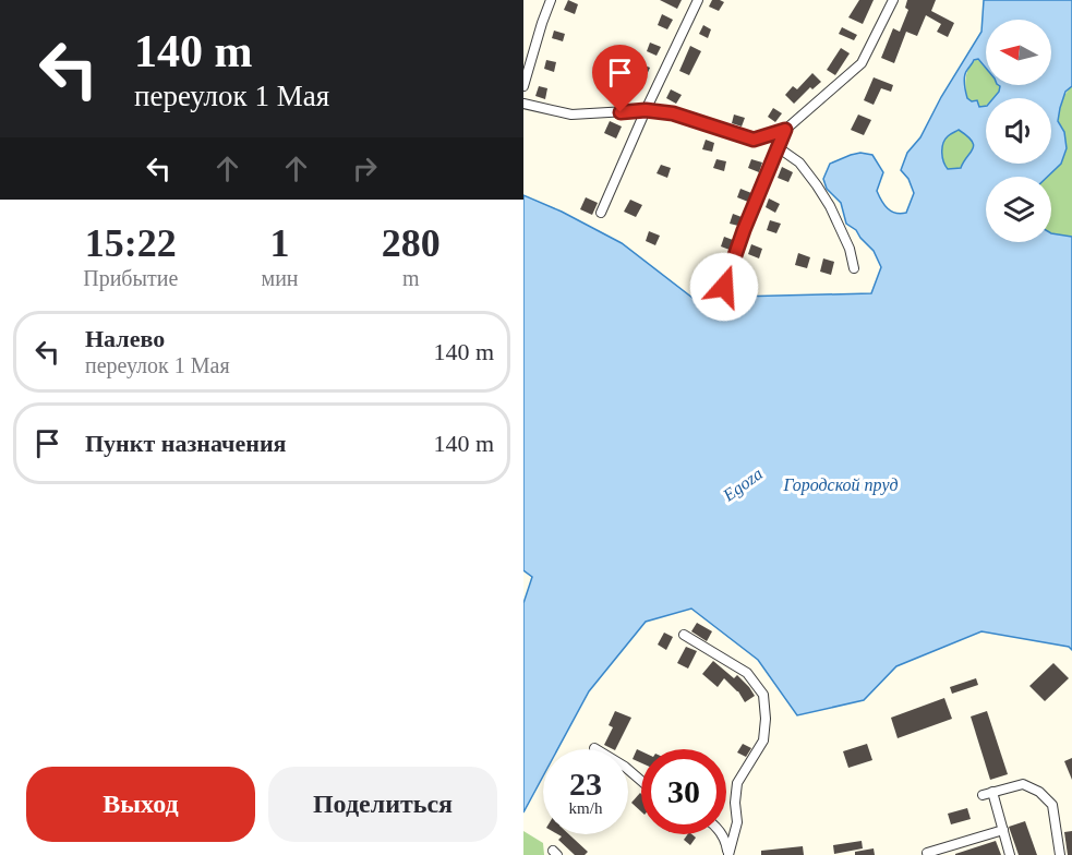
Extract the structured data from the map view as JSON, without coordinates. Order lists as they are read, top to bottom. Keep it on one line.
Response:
{"water":["Egoza","Городской пруд"],"north":"left","page":{"turn":["140 m","переулок 1 Мая"],"eta":["15:22","Прибытие","1","мин","280","m"],"list":[{"name":"Налево","note":"переулок 1 Мая","value":"140 m"},{"name":"Пункт назначения","value":"140 m"}],"speed":"23 km/h","limit":"30","buttons":["Выход","Поделиться"]}}
